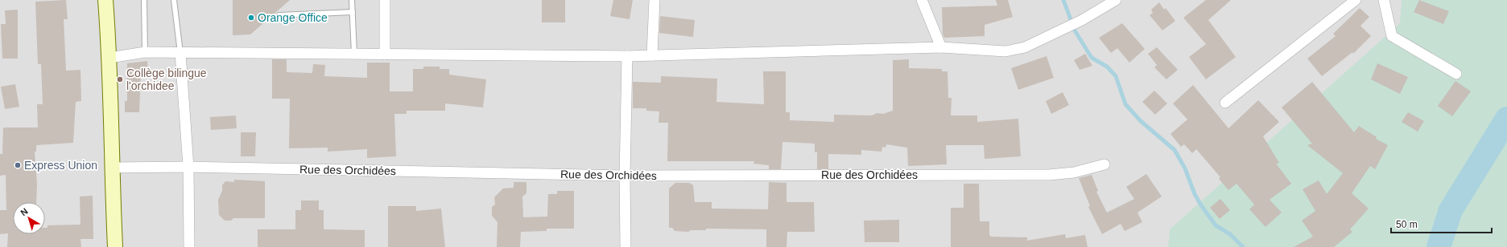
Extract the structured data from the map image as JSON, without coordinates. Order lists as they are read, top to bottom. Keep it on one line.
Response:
{"streets":{"street":["Rue des Orchidées"]},"places":["Orange Office","Collège bilingue l'orchidee","Express Union"],"scale_bar":"50 m","north":"top left"}
